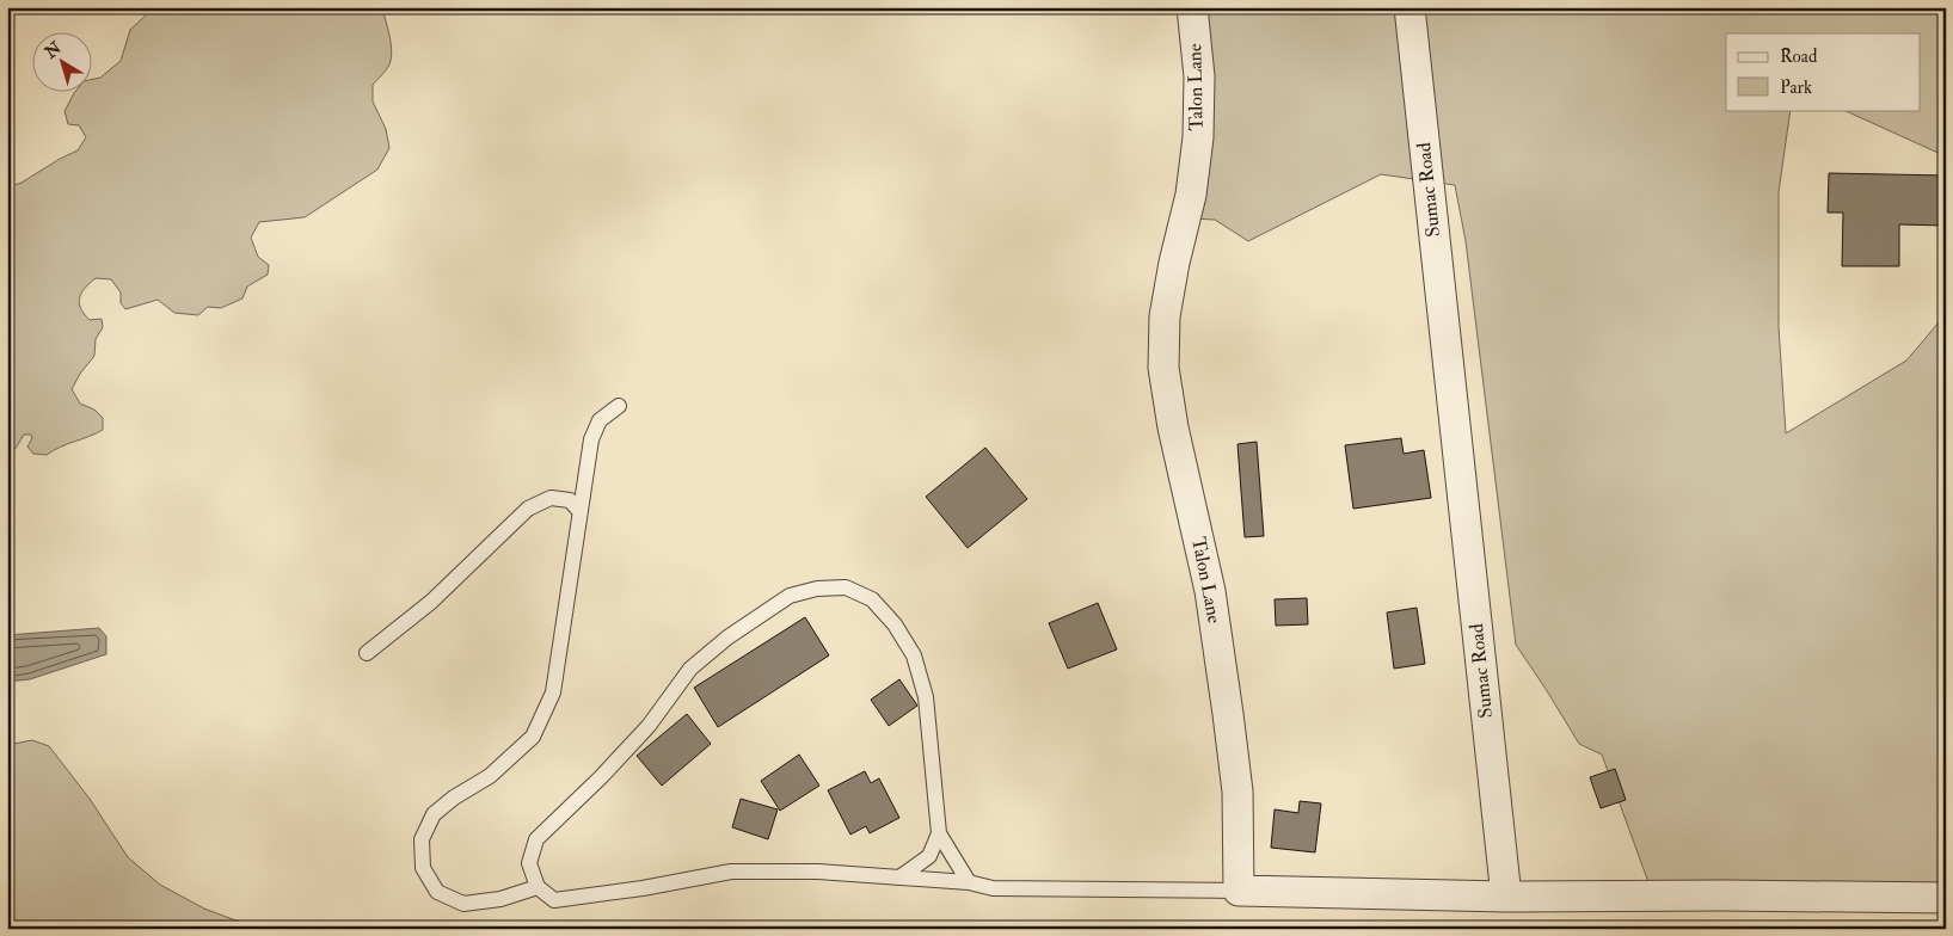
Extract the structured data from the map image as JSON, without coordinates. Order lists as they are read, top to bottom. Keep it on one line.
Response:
{"streets":{"street":["Talon Lane","Sumac Road"]},"legend":["Road","Park"],"north":"top left"}
